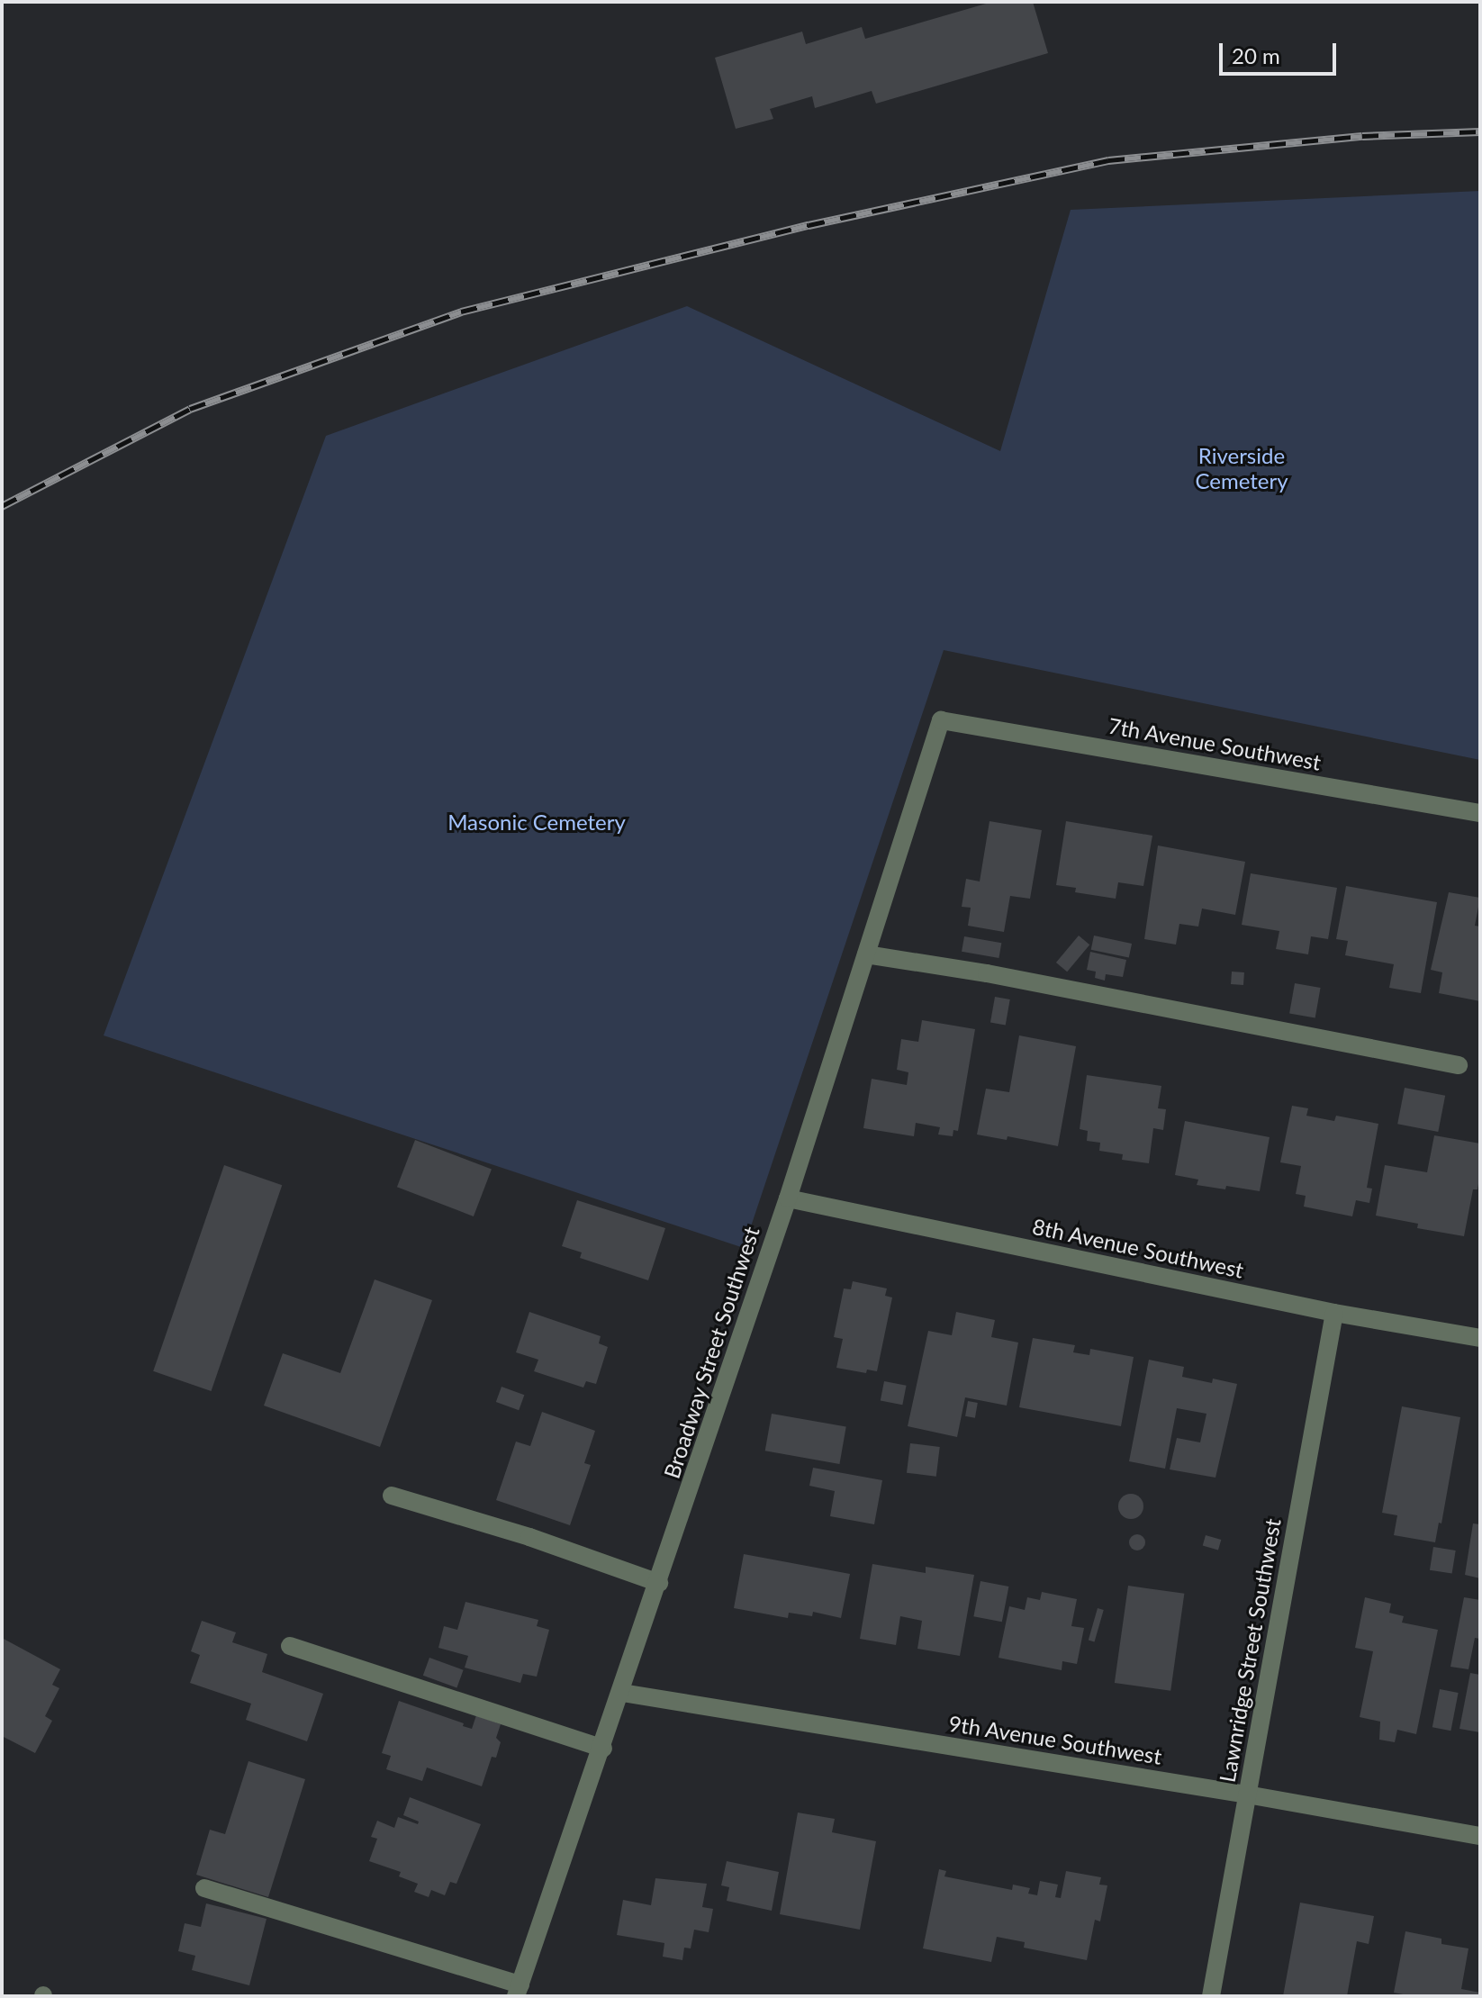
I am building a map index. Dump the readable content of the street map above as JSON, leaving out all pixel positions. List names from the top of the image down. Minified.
{"streets":{"street":["7th Avenue Southwest","8th Avenue Southwest","Broadway Street Southwest","Lawnridge Street Southwest","9th Avenue Southwest"]},"crossings":[["7th Avenue Southwest","Broadway Street Southwest"],["8th Avenue Southwest","Broadway Street Southwest"],["8th Avenue Southwest","Lawnridge Street Southwest"],["Broadway Street Southwest","9th Avenue Southwest"],["Lawnridge Street Southwest","9th Avenue Southwest"]],"parks":["Riverside Cemetery","Masonic Cemetery"],"scale_bar":"20 m"}
